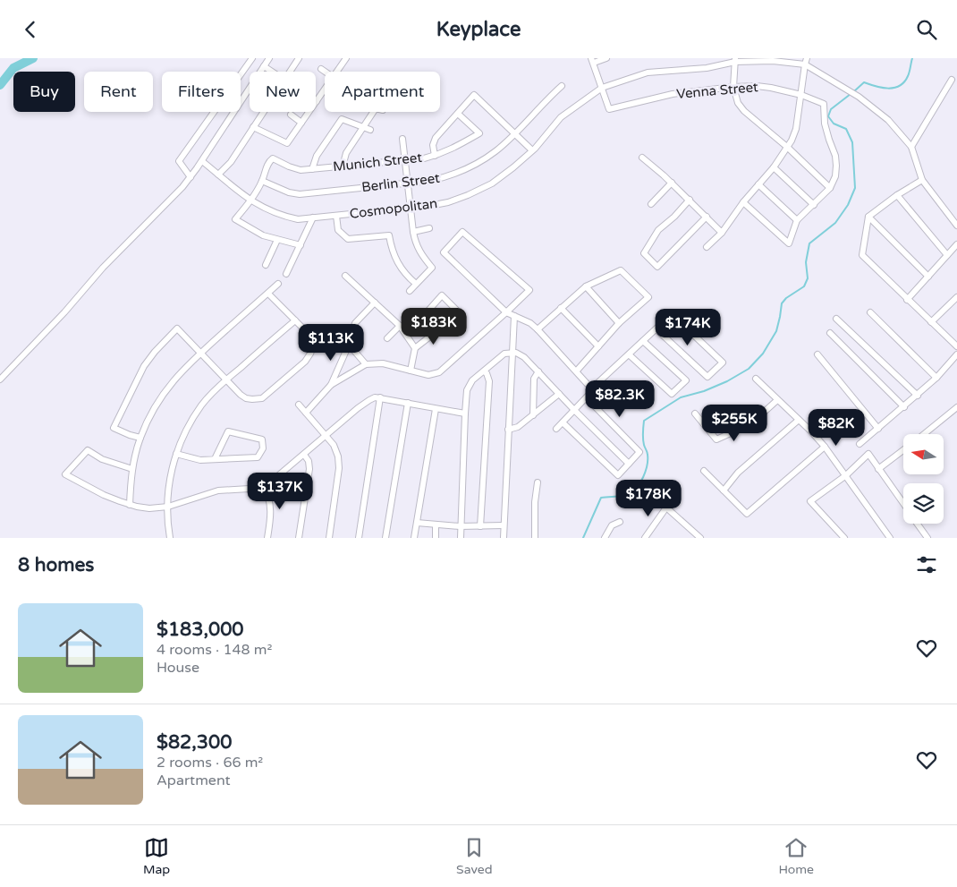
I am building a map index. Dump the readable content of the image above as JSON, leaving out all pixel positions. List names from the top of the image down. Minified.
{"streets":{"street":["Venna Street","Munich Street","Berlin Street","Cosmopolitan"]},"crossings":[["Venna Street","Cosmopolitan"],["Munich Street","Berlin Street"]],"north":"left","page":{"header":"Keyplace","chip":["Buy","Rent","Filters","New","Apartment"],"price":["$183K","$174K","$113K","$82.3K","$255K","$82K","$137K","$178K"],"heading":"8 homes","list":[{"name":"$183,000","note":"4 rooms · 148 m² · House"},{"name":"$82,300","note":"2 rooms · 66 m² · Apartment"}],"tabs":["Map","Saved","Home"]}}
